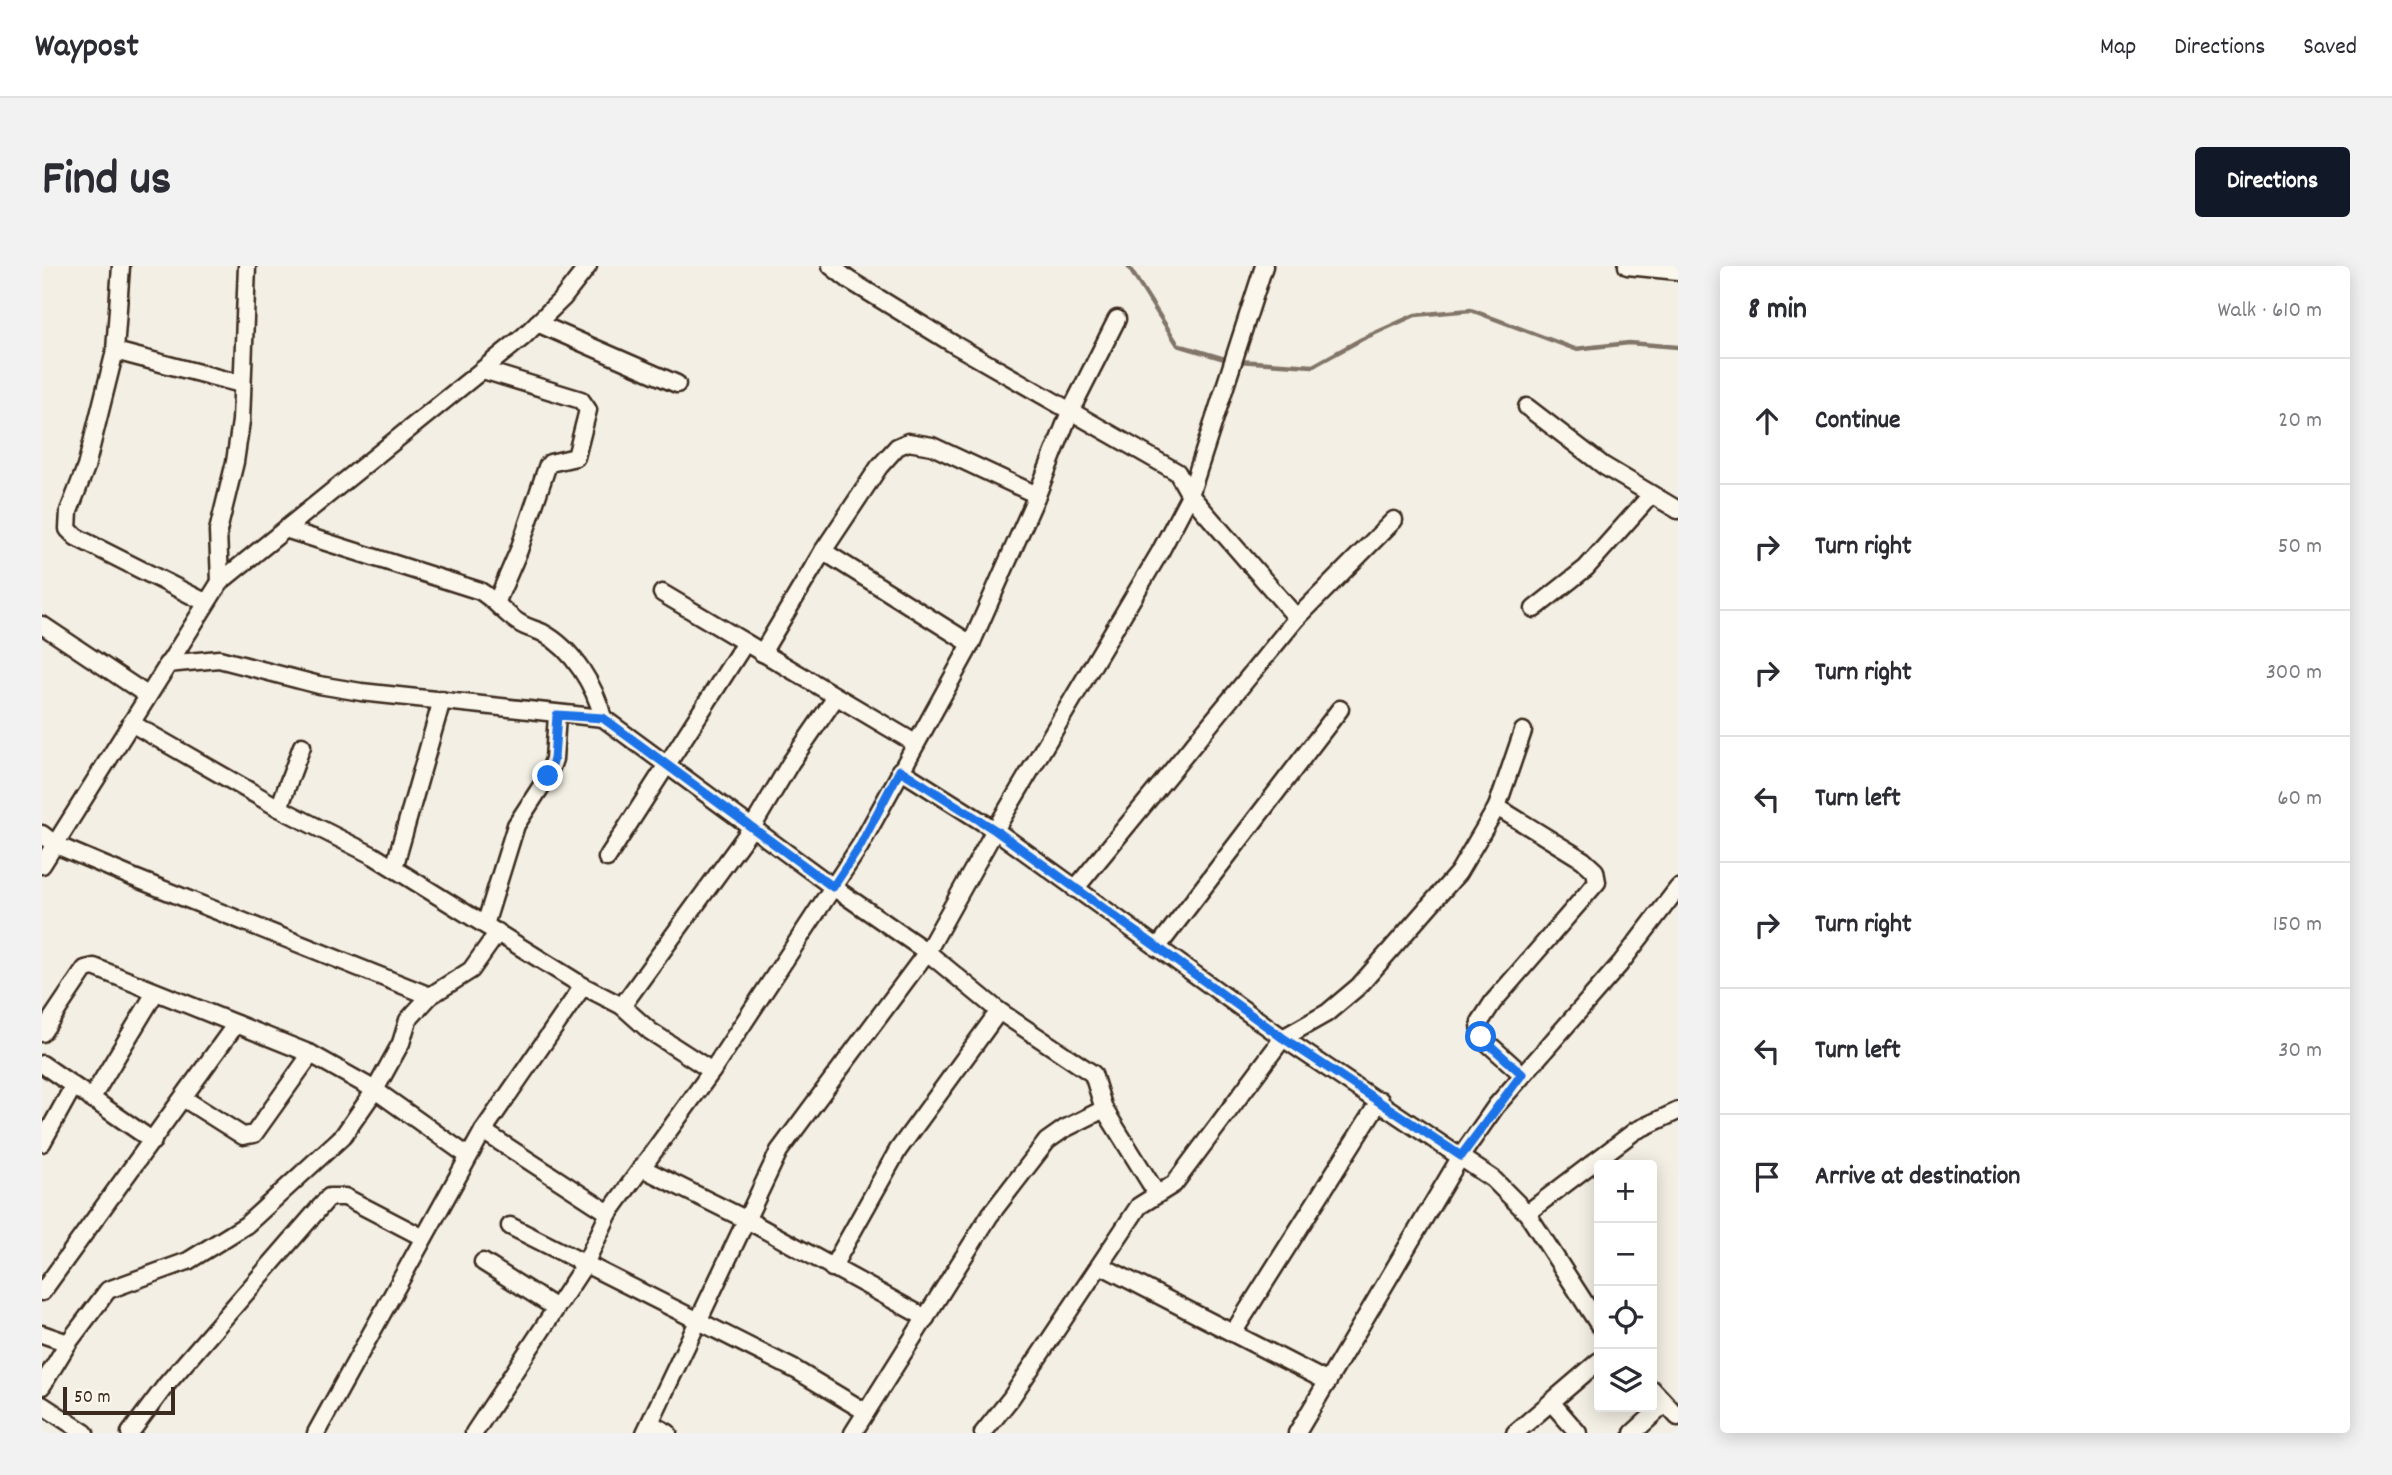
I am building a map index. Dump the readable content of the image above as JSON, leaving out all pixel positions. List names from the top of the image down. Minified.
{"scale_bar":"50 m","page":{"header":"Waypost","nav":["Map","Directions","Saved"],"title":"Find us","buttons":"Directions","heading":["8 min","Walk · 610 m"],"list":[["Continue","20 m"],["Turn right","50 m"],["Turn right","300 m"],["Turn left","60 m"],["Turn right","150 m"],["Turn left","30 m"],"Arrive at destination"],"map_buttons":["+","−"],"scale":"50 m"}}
